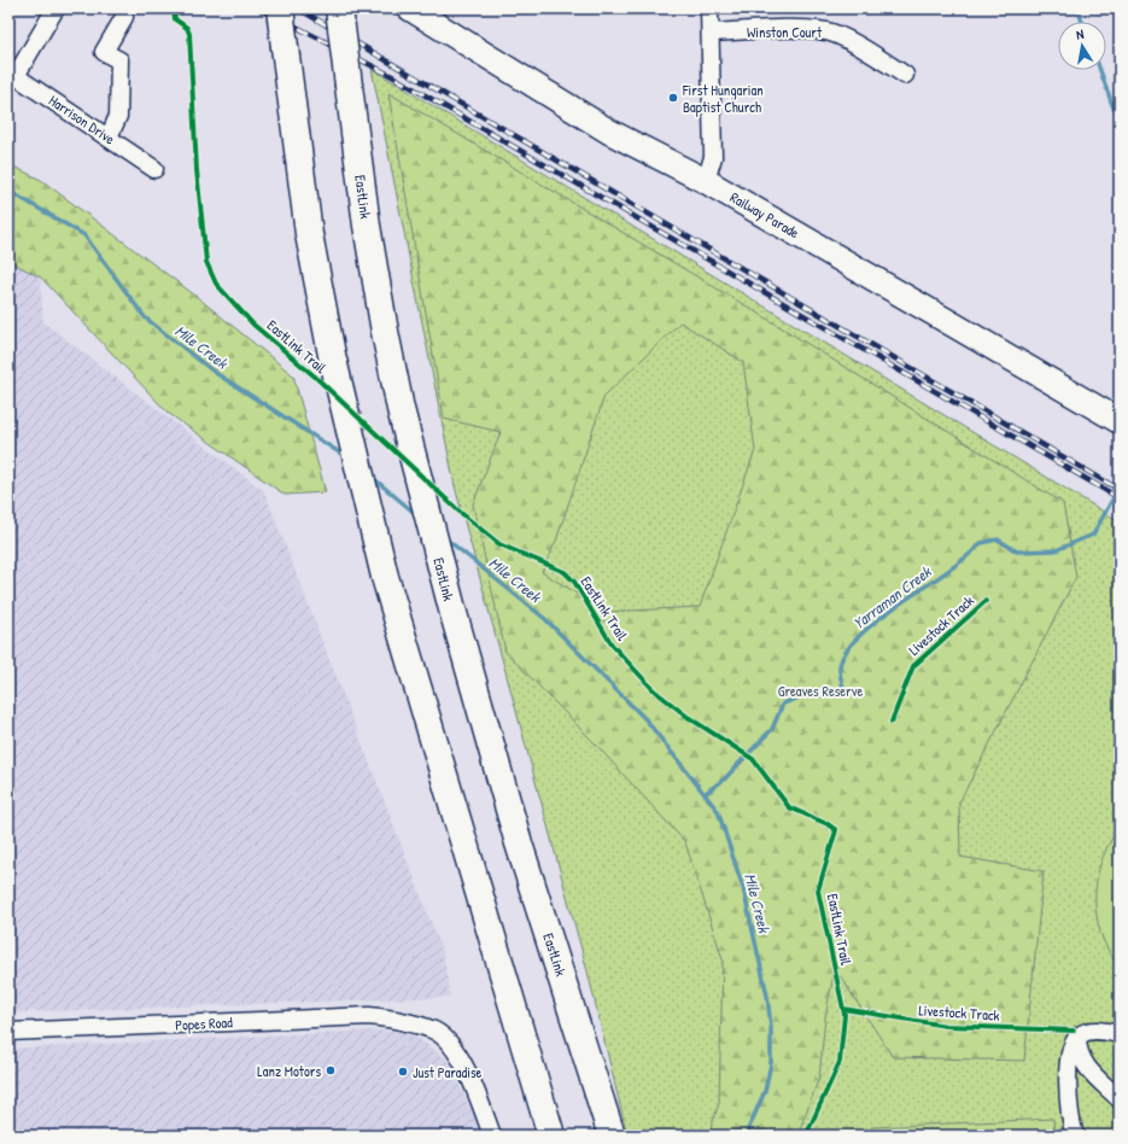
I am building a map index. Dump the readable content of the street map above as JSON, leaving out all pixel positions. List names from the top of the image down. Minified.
{"streets":{"highway":["EastLink"],"main road":["Railway Parade"],"street":["Winston Court","Harrison Drive","Popes Road"],"cycle path":["EastLink Trail","Livestock Track"]},"water":["Mile Creek","Yarraman Creek"],"parks":["Greaves Reserve"],"places":["First Hungarian Baptist Church","Lanz Motors","Just Paradise"],"north":"top"}
